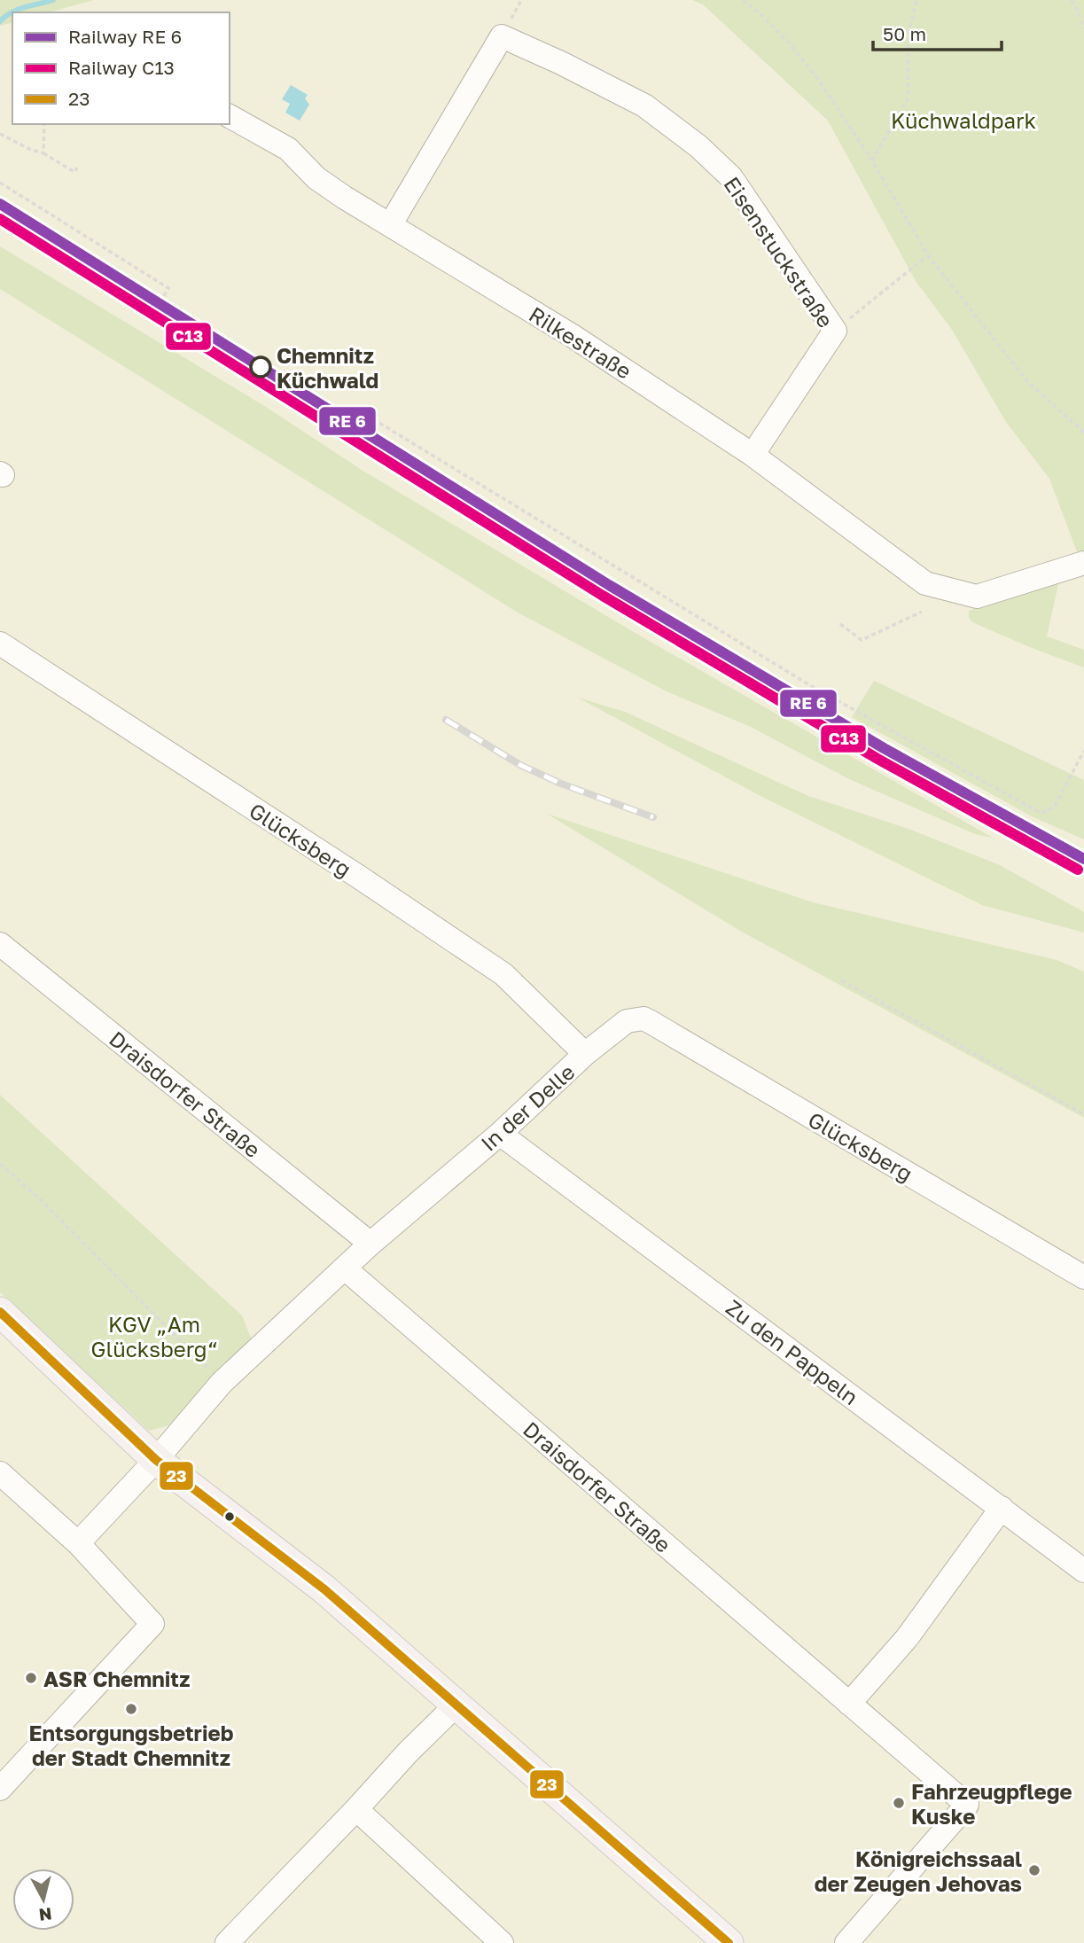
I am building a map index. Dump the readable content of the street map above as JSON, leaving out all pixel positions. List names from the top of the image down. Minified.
{"streets":{"street":["Eisenstuckstraße","Rilkestraße","Glücksberg","Draisdorfer Straße","In der Delle","Zu den Pappeln"]},"crossings":[["Eisenstuckstraße","Rilkestraße"],["Glücksberg","In der Delle"],["Draisdorfer Straße","In der Delle"],["In der Delle","Zu den Pappeln"]],"parks":["Küchwaldpark","KGV „Am Glücksberg“"],"places":["Chemnitz Küchwald","ASR Chemnitz","Entsorgungsbetrieb der Stadt Chemnitz","Fahrzeugpflege Kuske","Königreichssaal der Zeugen Jehovas"],"lines":["rail line C13","transit line 23"],"legend":["Railway RE 6","Railway C13","23"],"scale_bar":"50 m","north":"bottom"}
